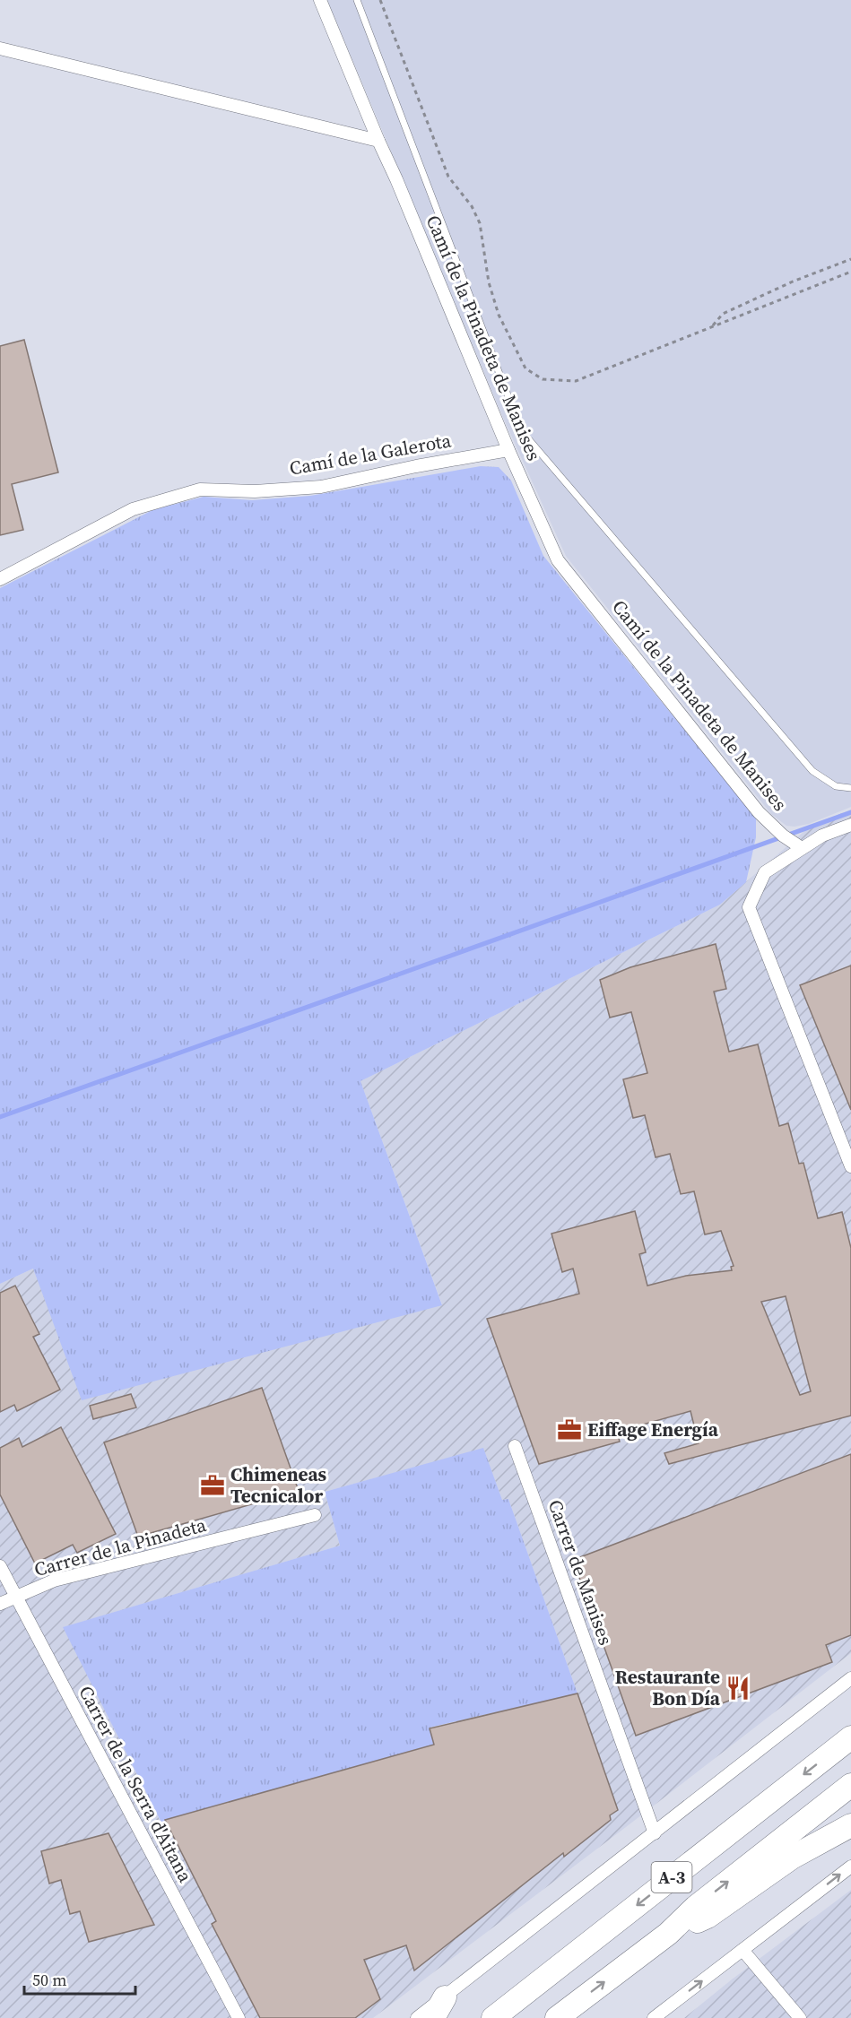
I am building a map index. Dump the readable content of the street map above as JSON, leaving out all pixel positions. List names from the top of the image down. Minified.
{"streets":{"highway":["A-3"],"street":["Camí de la Pinadeta de Manises","Camí de la Galerota","Carrer de la Pinadeta","Carrer de Manises","Carrer de la Serra d'Aitana"]},"crossings":[["Camí de la Pinadeta de Manises","Camí de la Galerota"],["Carrer de la Pinadeta","Carrer de la Serra d'Aitana"]],"places":{"office":["Eiffage Energía","Chimeneas Tecnicalor"],"restaurant":["Restaurante Bon Día"]},"scale_bar":"50 m"}
